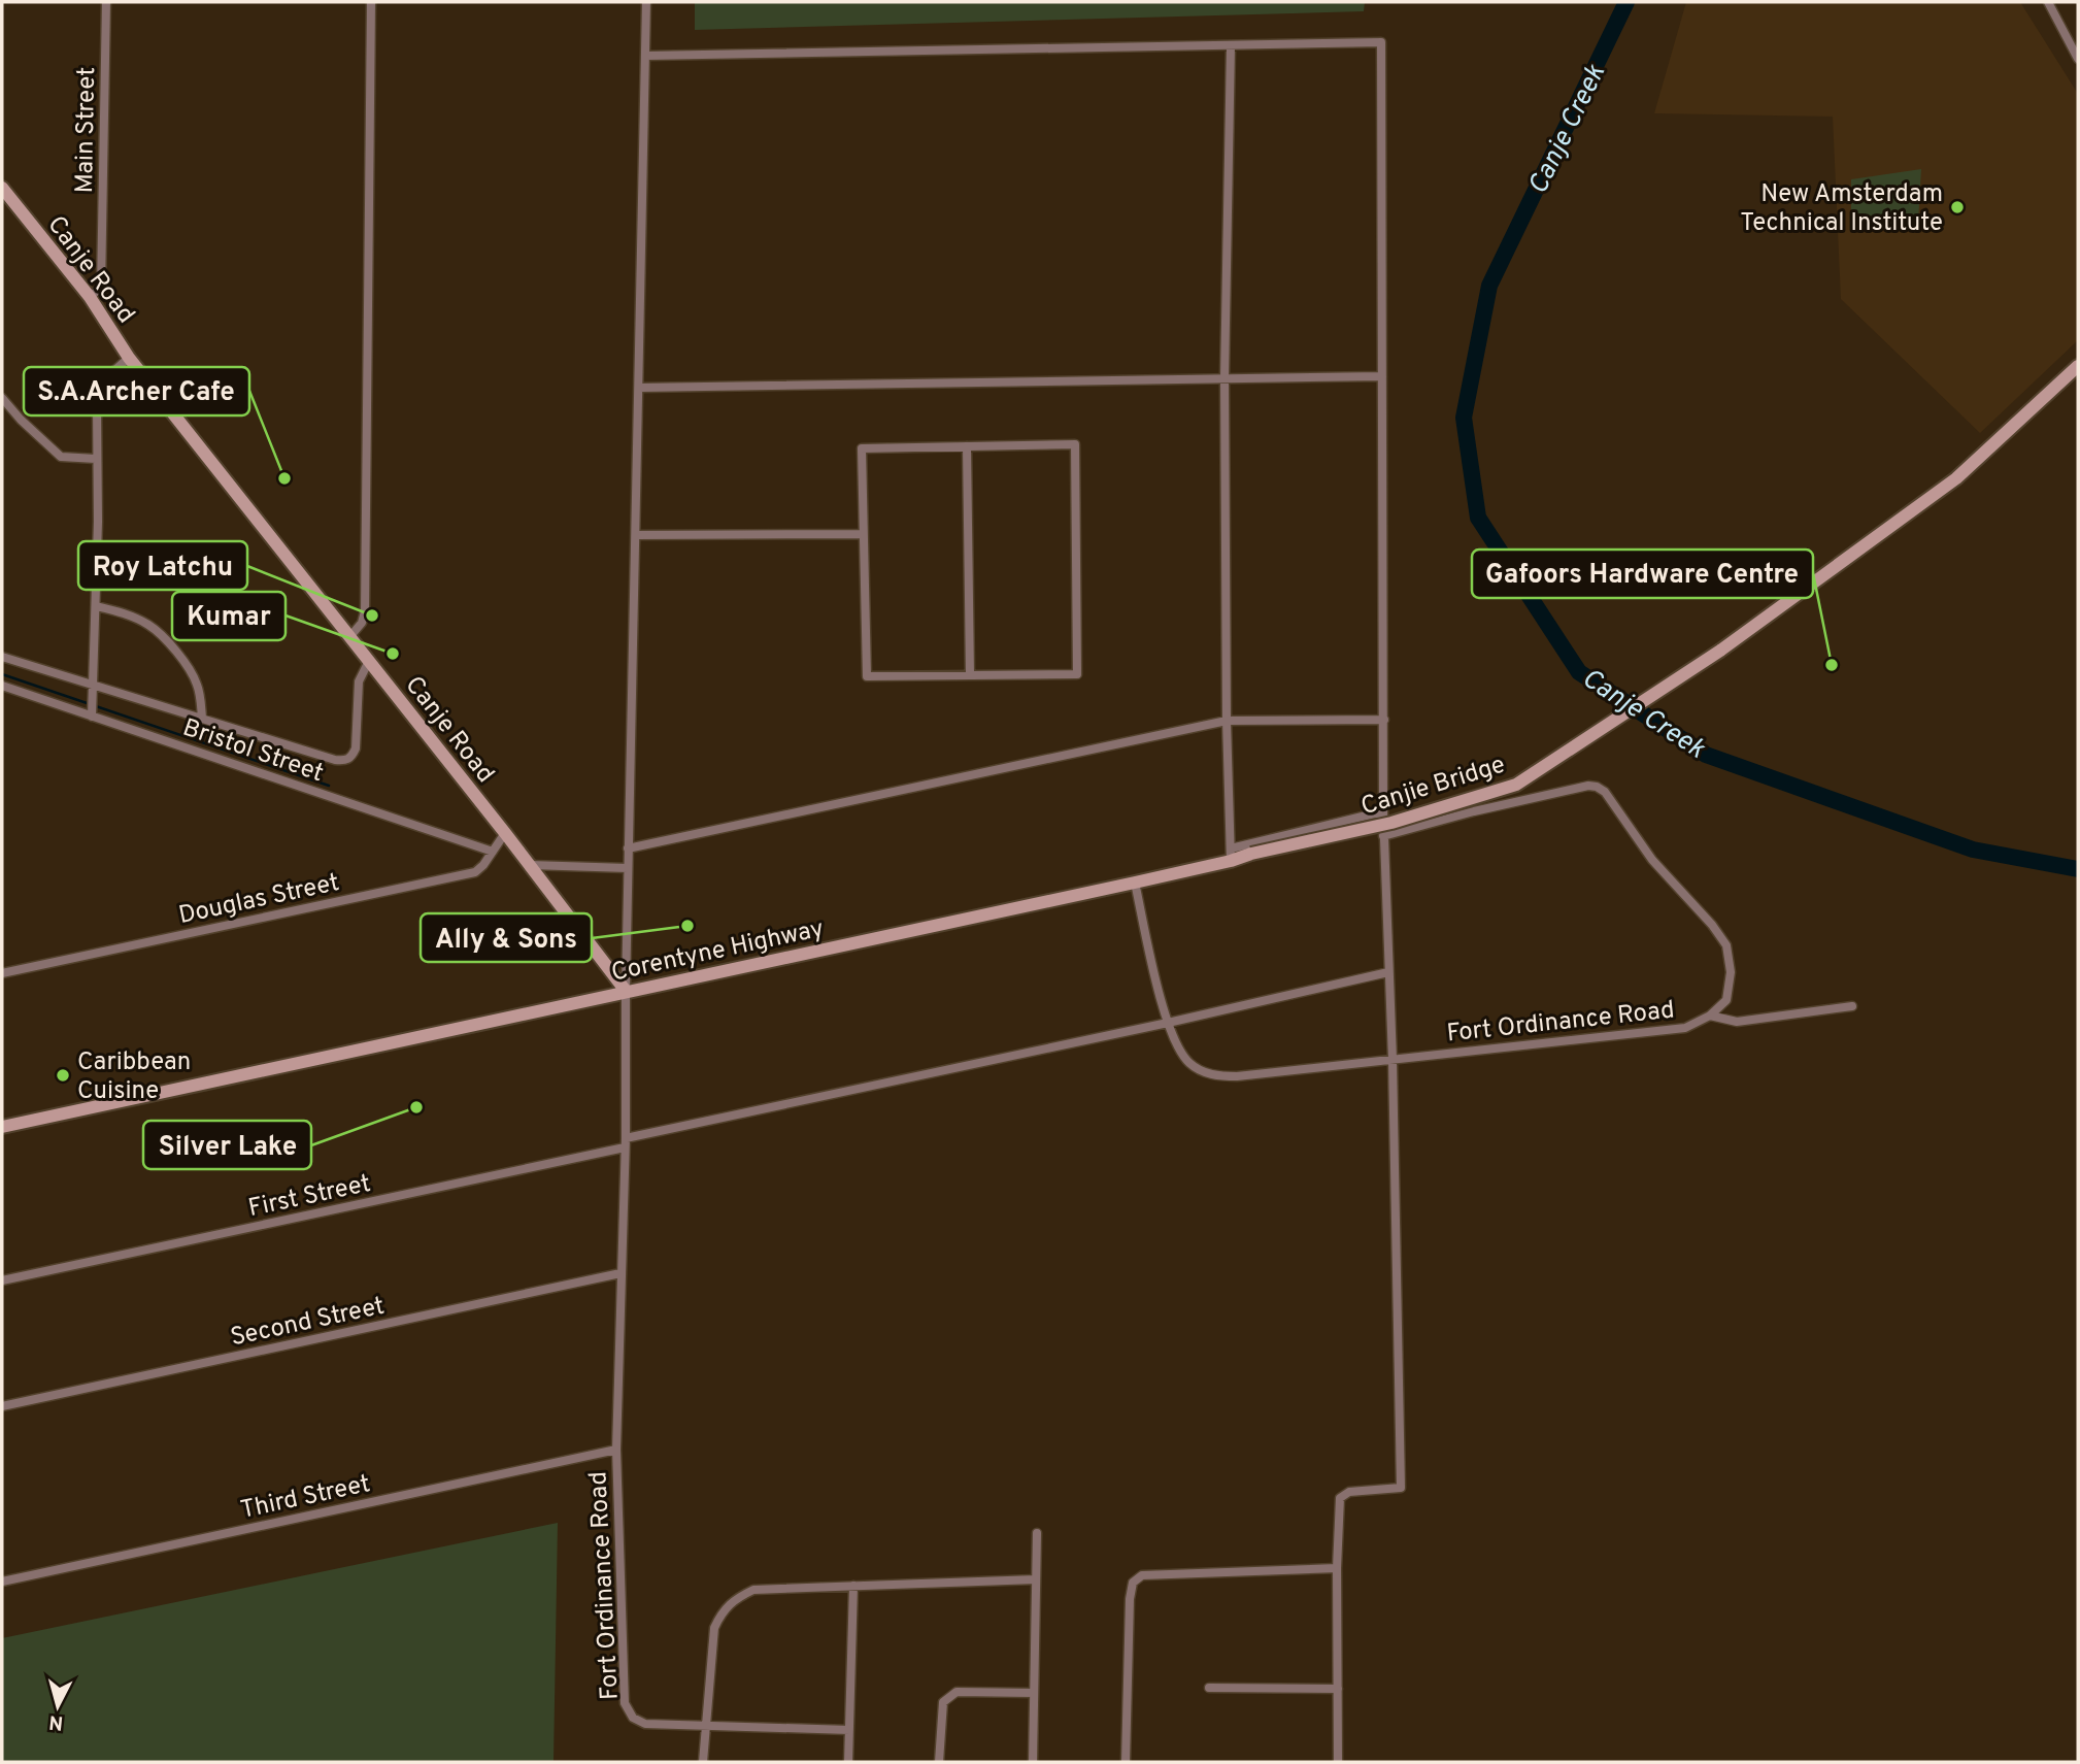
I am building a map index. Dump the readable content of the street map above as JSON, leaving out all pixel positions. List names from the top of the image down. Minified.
{"streets":{"main road":["Canje Road","Canjie Bridge","Corentyne Highway"],"street":["Main Street","Bristol Street","Douglas Street","Fort Ordinance Road","First Street","Second Street","Third Street"]},"crossings":[["Main Street","Canje Road"],["Canje Road","Douglas Street"],["Canje Road","Corentyne Highway"],["Canje Road","Fort Ordinance Road"],["Bristol Street","Douglas Street"],["Canjie Bridge","Corentyne Highway"],["Corentyne Highway","Fort Ordinance Road"],["Fort Ordinance Road","First Street"],["Fort Ordinance Road","Second Street"],["Fort Ordinance Road","Third Street"]],"water":["Canje Creek"],"places":["New Amsterdam Technical Institute","S.A.Archer Cafe","Roy Latchu","Kumar","Gafoors Hardware Centre","Ally & Sons","Caribbean Cuisine","Silver Lake"],"north":"bottom"}
